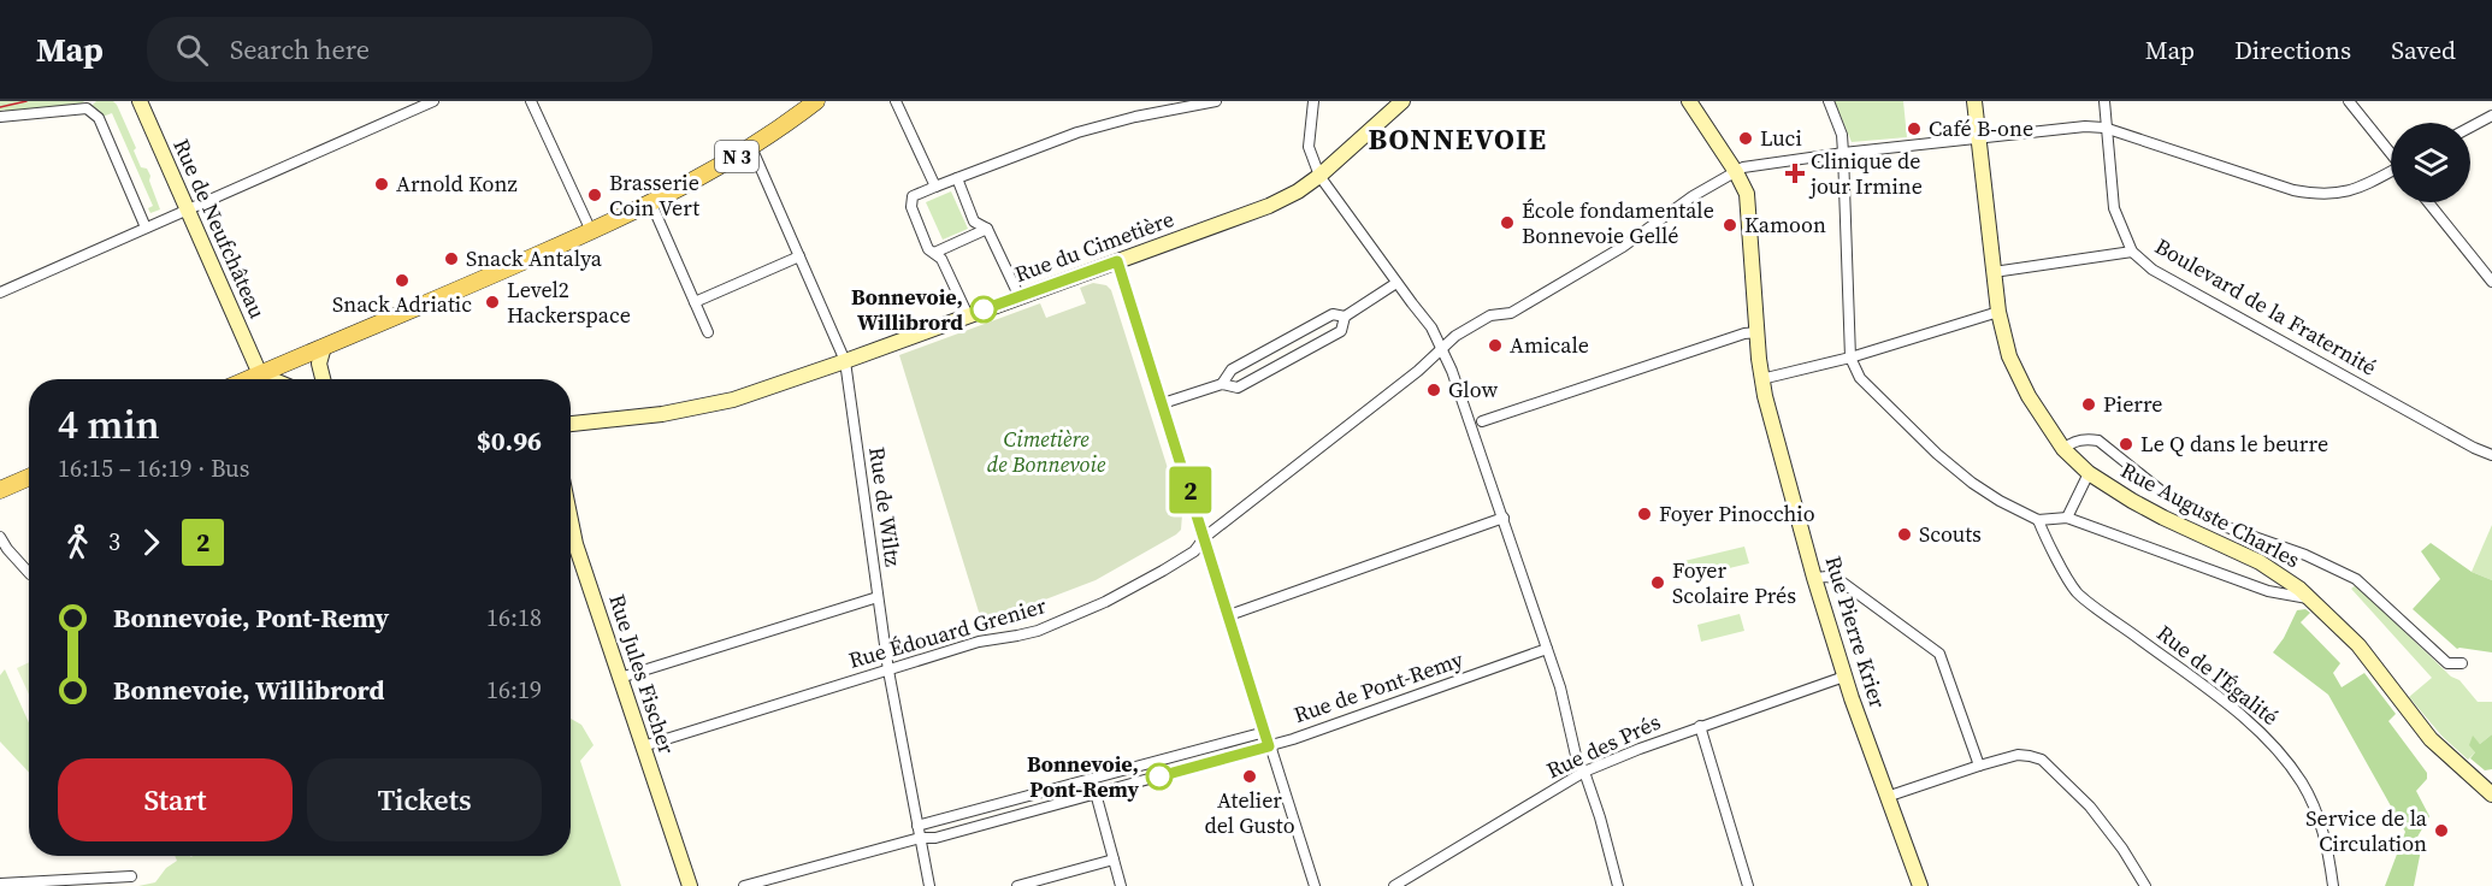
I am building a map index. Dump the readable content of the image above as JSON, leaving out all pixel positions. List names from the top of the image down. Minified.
{"streets":{"main road":["N 3","Rue de Neufchâteau","Rue du Cimetière","Rue Auguste Charles","Rue Pierre Krier","Rue Jules Fischer"],"street":["Boulevard de la Fraternité","Rue de Wiltz","Rue Édouard Grenier","Rue de l'Égalité","Rue de Pont-Remy","Rue des Prés"]},"crossings":[["N 3","Rue de Neufchâteau"],["N 3","Rue de Wiltz"],["Rue du Cimetière","Rue de Wiltz"],["Boulevard de la Fraternité","Rue Édouard Grenier"],["Rue de Wiltz","Rue Édouard Grenier"],["Rue de Wiltz","Rue de Pont-Remy"],["Rue Auguste Charles","Rue Édouard Grenier"],["Rue Pierre Krier","Rue Édouard Grenier"],["Rue Pierre Krier","Rue des Prés"],["Rue Édouard Grenier","Rue Jules Fischer"]],"districts":["BONNEVOIE"],"parks":["Cimetière de Bonnevoie"],"places":{"other":["Café B-one","Luci","Arnold Konz","Brasserie Coin Vert","École fondamentale Bonnevoie Gellé","Kamoon","Snack Antalya","Snack Adriatic","Level2 Hackerspace","Bonnevoie, Willibrord","Amicale","Glow","Pierre","Le Q dans le beurre","Foyer Pinocchio","Scouts","Foyer Scolaire Prés","Bonnevoie, Pont-Remy","Atelier del Gusto","Service de la Circulation"],"health":["Clinique de jour Irmine"]},"lines":["bus line 2"],"page":{"header":"Map","search":"Search here","nav":["Map","Directions","Saved"],"on_map":"2","heading":["4 min","16:15 – 16:19 · Bus","$0.96"],"legs":["3","2"],"list":[{"name":"Bonnevoie, Pont-Remy","value":"16:18"},{"name":"Bonnevoie, Willibrord","value":"16:19"}],"buttons":["Start","Tickets"]}}
